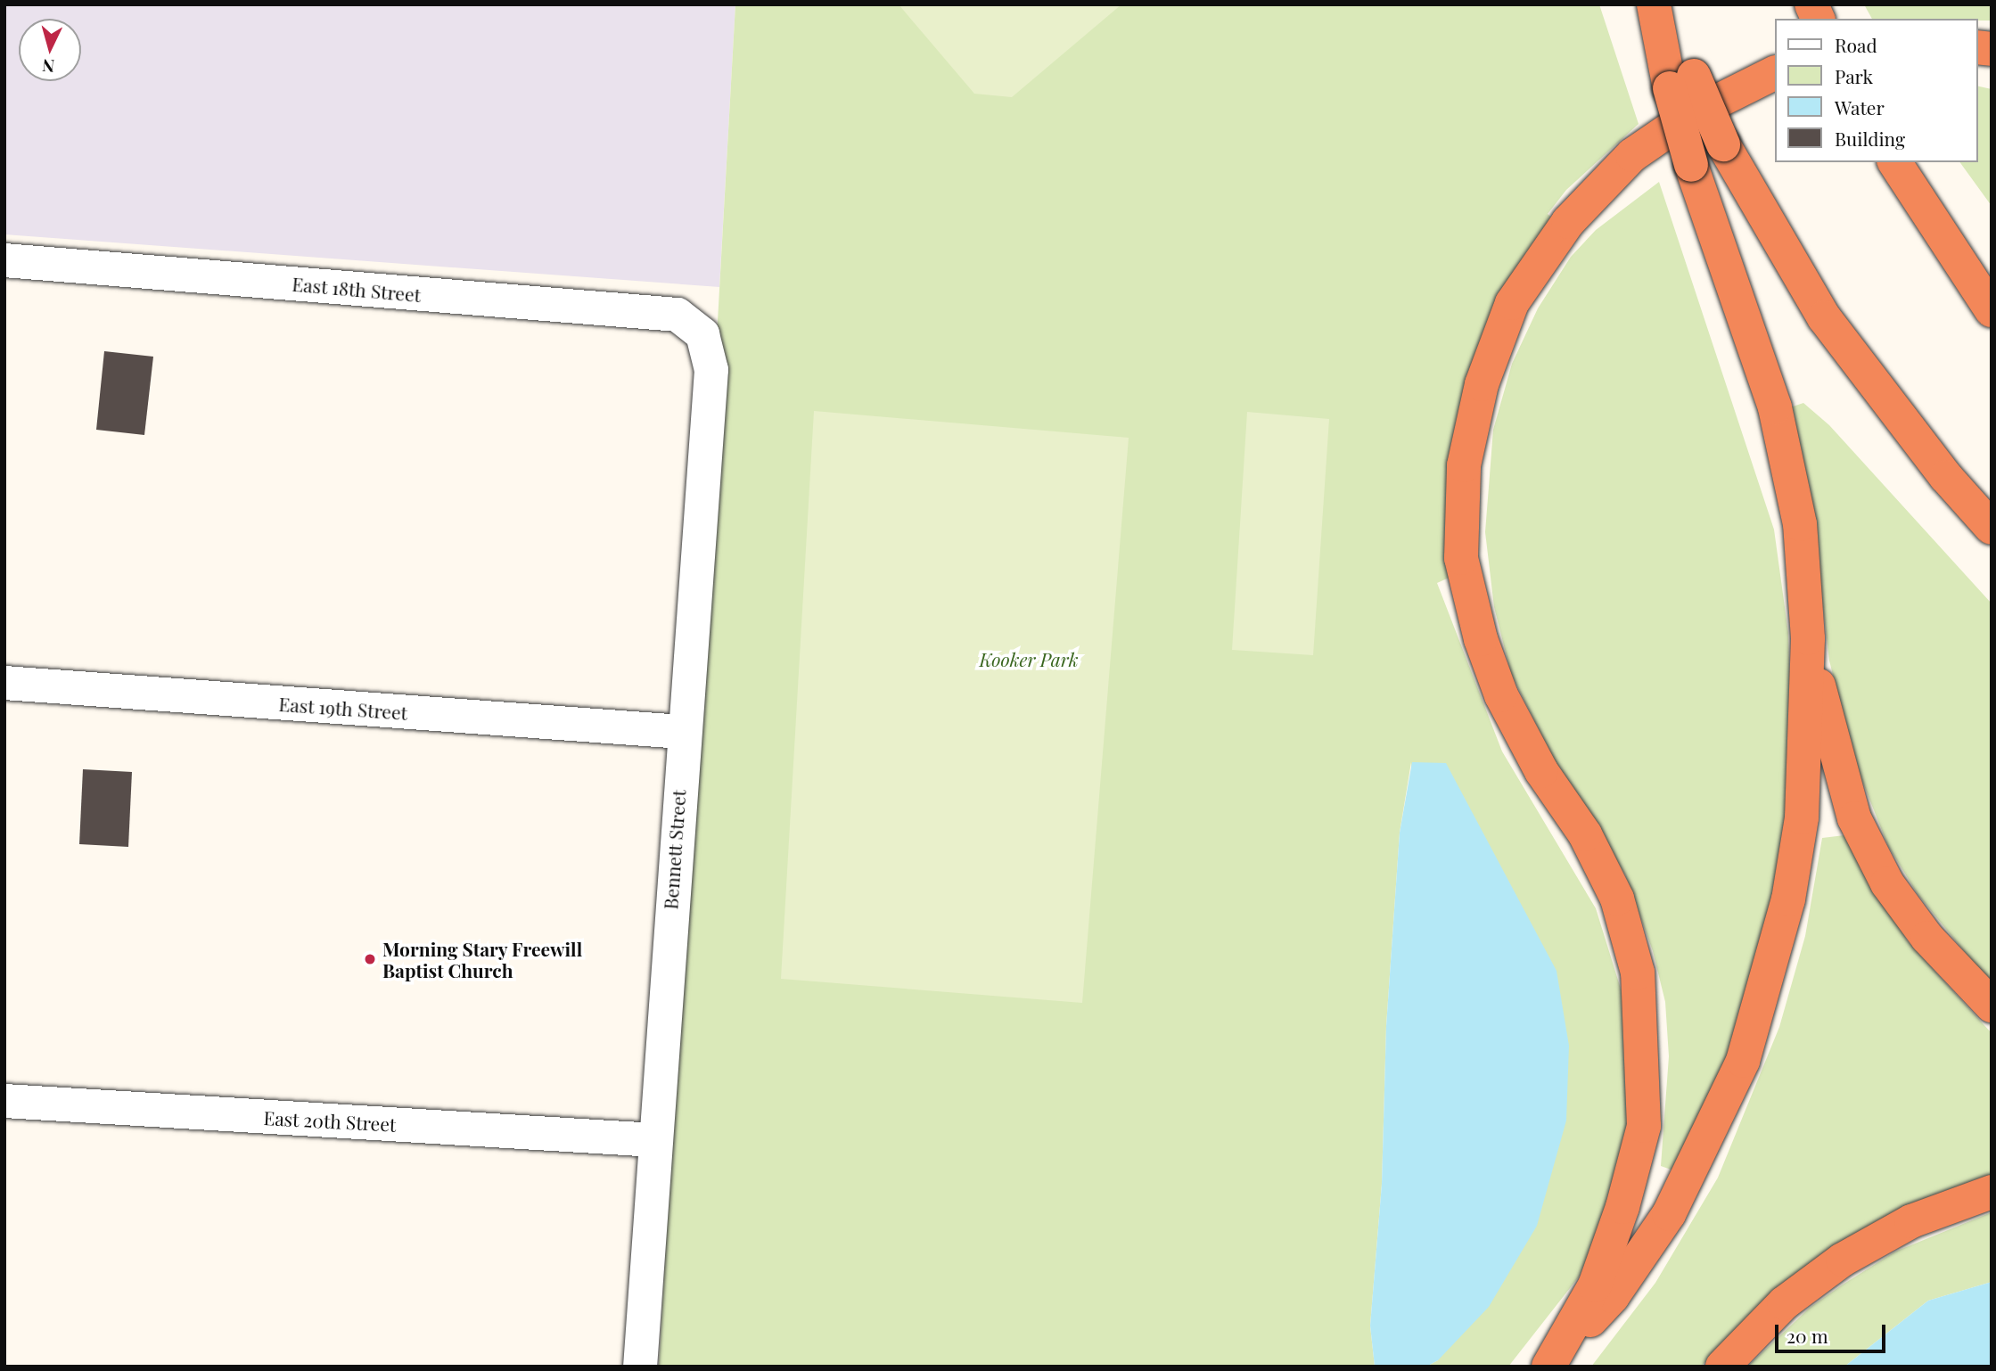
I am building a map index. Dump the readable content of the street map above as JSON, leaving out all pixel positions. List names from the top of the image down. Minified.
{"streets":{"street":["East 18th Street","East 19th Street","Bennett Street","East 20th Street"]},"crossings":[["East 18th Street","Bennett Street"],["East 19th Street","Bennett Street"],["Bennett Street","East 20th Street"]],"parks":["Kooker Park"],"places":["Morning Stary Freewill Baptist Church"],"legend":["Road","Park","Water","Building"],"scale_bar":"20 m","north":"bottom"}
